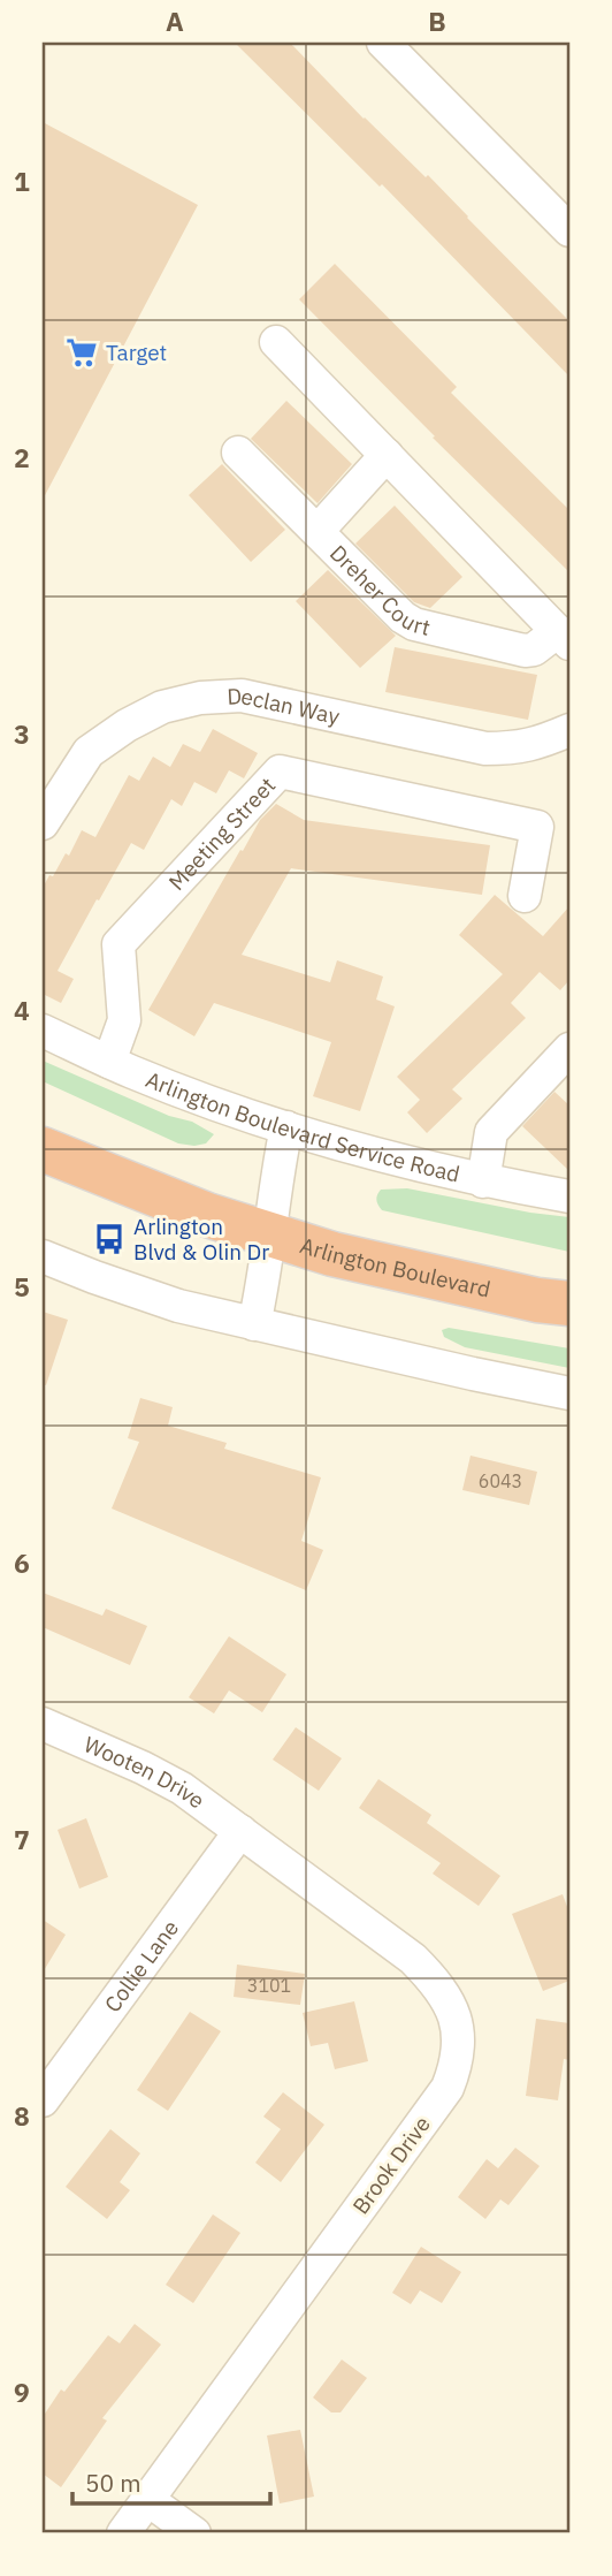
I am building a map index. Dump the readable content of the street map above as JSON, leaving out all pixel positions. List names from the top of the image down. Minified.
{"streets":{"highway":["Arlington Boulevard"],"street":["Dreher Court","Declan Way","Meeting Street","Arlington Boulevard Service Road","Wooten Drive","Collie Lane","Brook Drive"]},"crossings":[["Meeting Street","Arlington Boulevard Service Road"],["Wooten Drive","Collie Lane"],["Wooten Drive","Brook Drive"],["Collie Lane","Brook Drive"]],"places":{"supermarket":["Target"],"bus stop":["Arlington Blvd & Olin Dr"]},"house_numbers":["6043","3101"],"scale_bar":"50 m","grid":{"columns":["A","B"],"rows":["1","2","3","4","5","6","7","8","9"]}}
